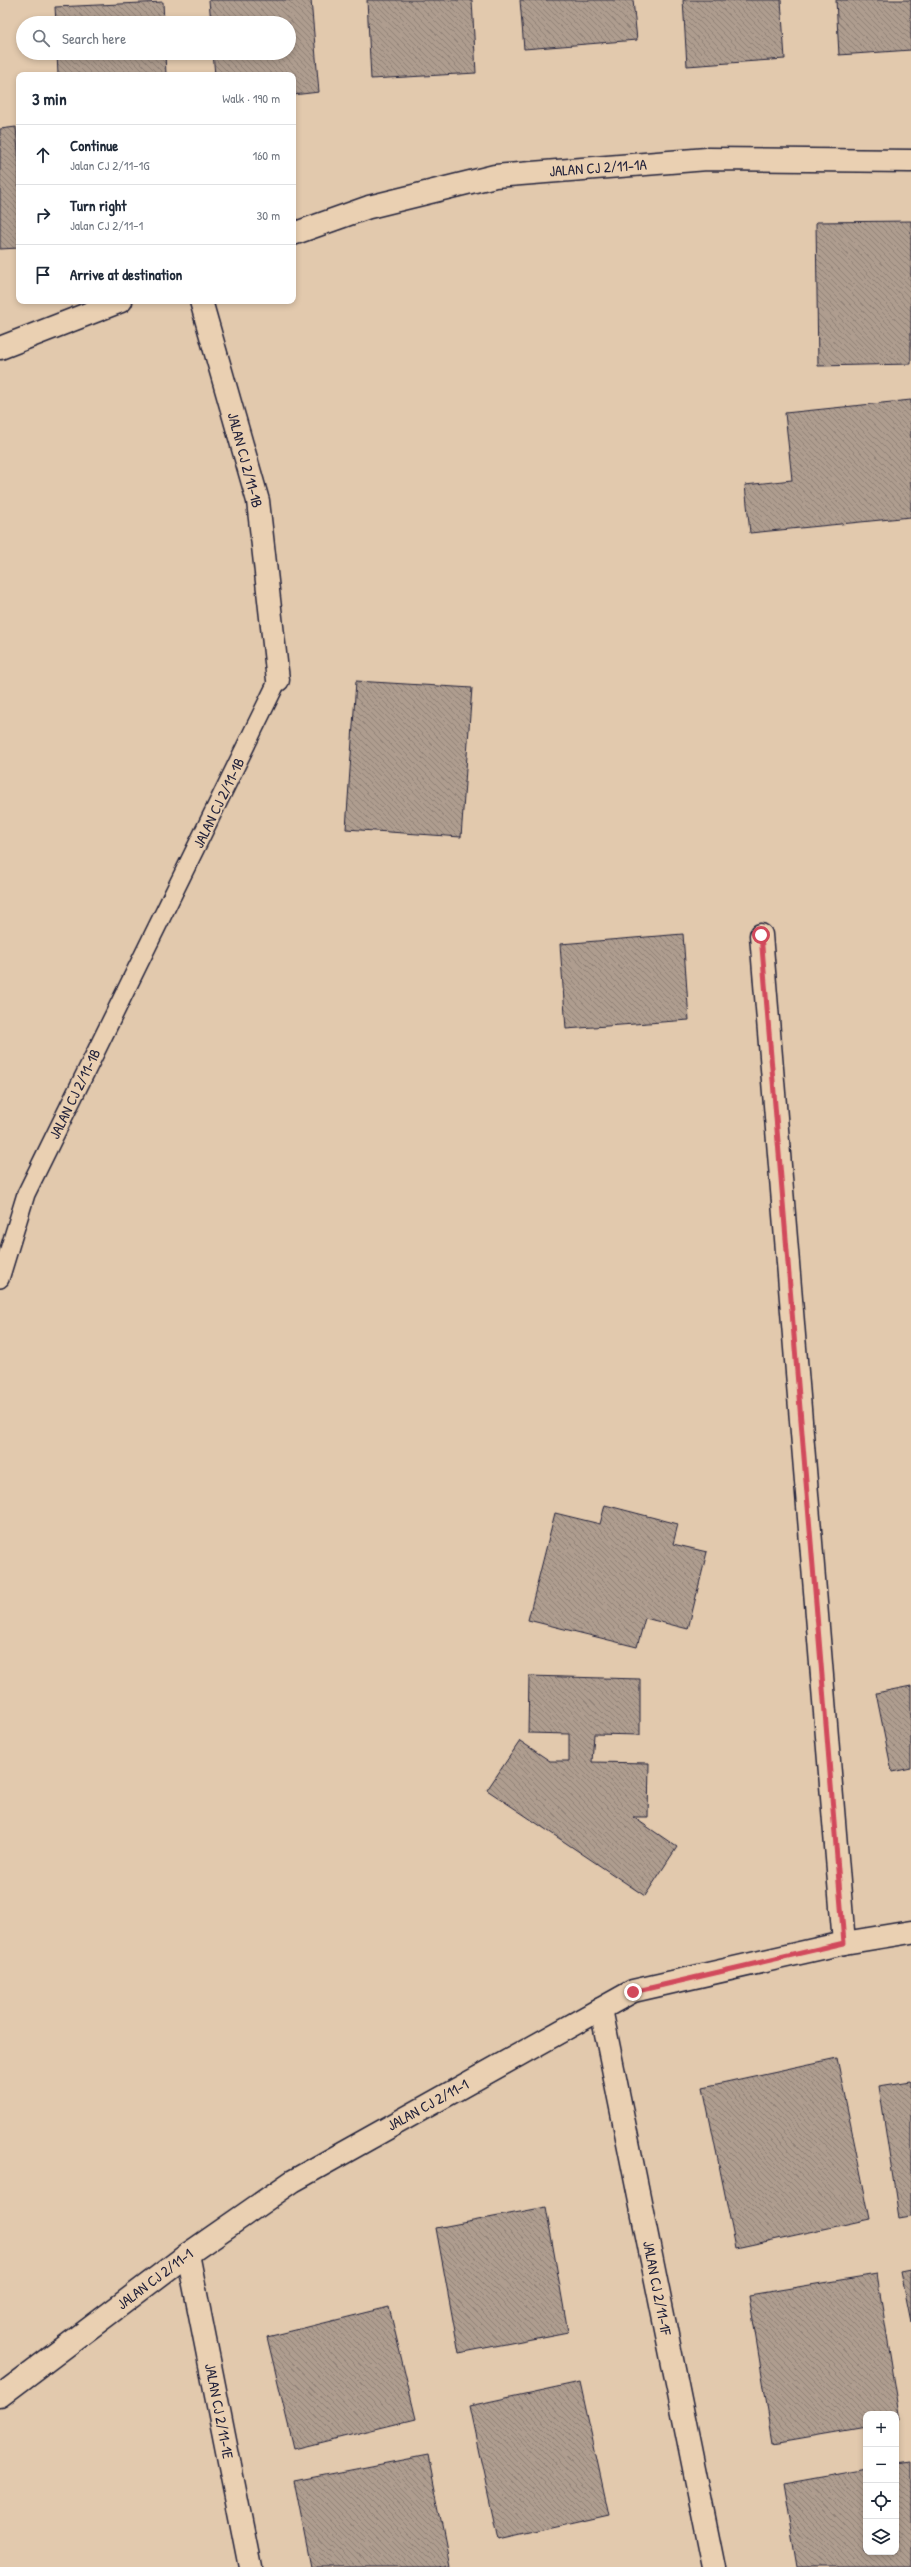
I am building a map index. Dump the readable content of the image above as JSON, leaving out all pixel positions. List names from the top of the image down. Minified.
{"streets":{"street":["JALAN CJ 2/11-1A","JALAN CJ 2/11-1B","JALAN CJ 2/11-1","JALAN CJ 2/11-1F","JALAN CJ 2/11-1E"]},"crossings":[["JALAN CJ 2/11-1","JALAN CJ 2/11-1F"],["JALAN CJ 2/11-1","JALAN CJ 2/11-1E"]],"page":{"search":"Search here","heading":["3 min","Walk · 190 m"],"list":[["Continue","Jalan CJ 2/11-1G","160 m"],["Turn right","Jalan CJ 2/11-1","30 m"],"Arrive at destination"],"map_buttons":["+","−"]}}
